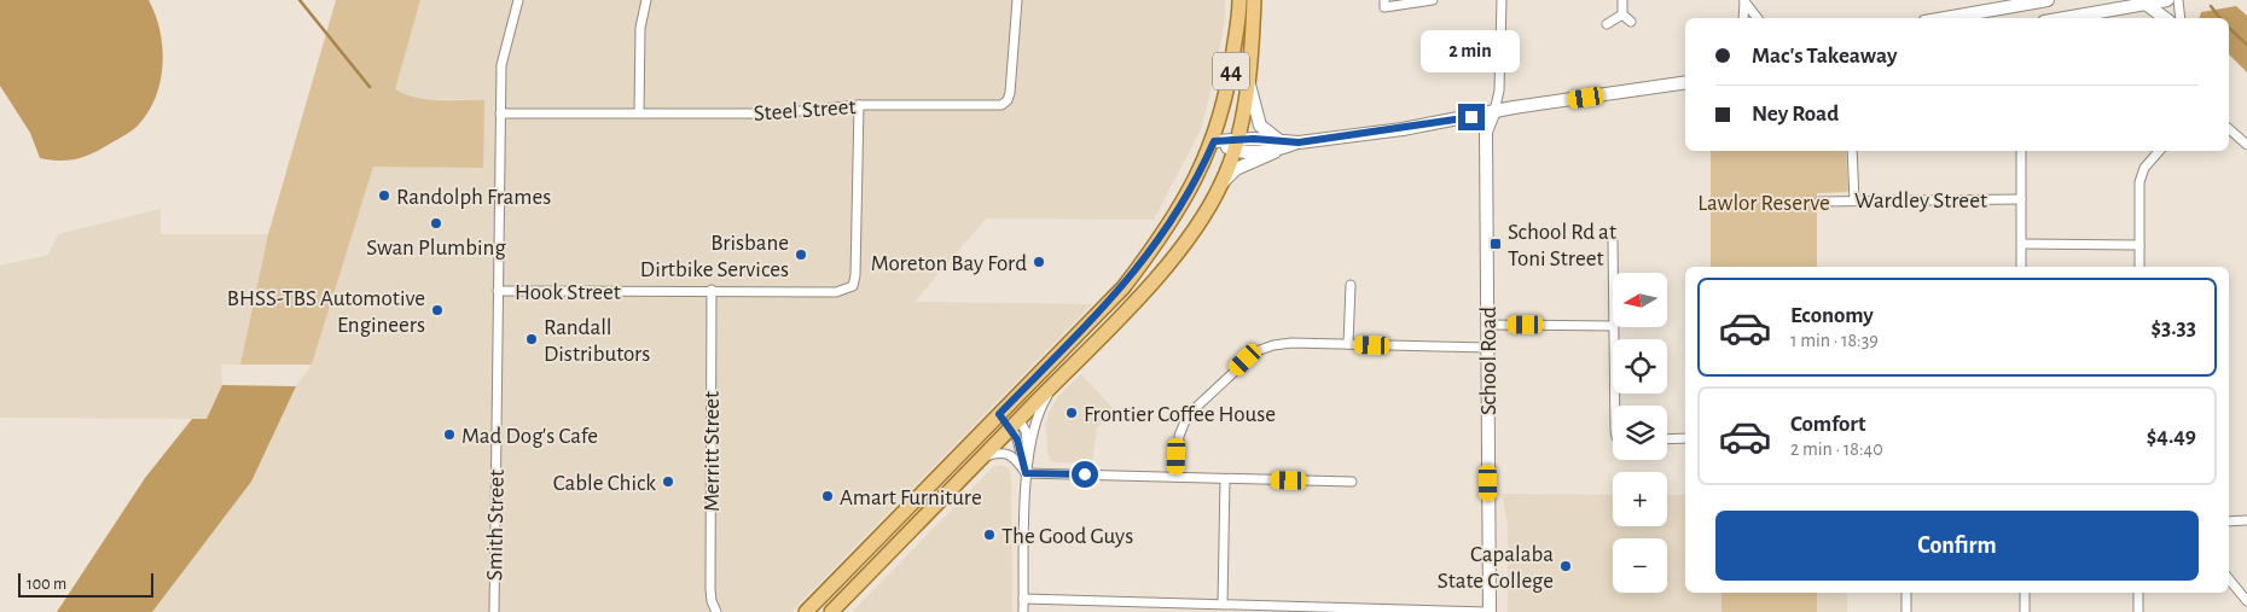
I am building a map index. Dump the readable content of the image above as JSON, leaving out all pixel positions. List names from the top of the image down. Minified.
{"streets":{"main road":["44","School Road"],"street":["Steel Street","Wardley Street","Hook Street","Merritt Street","Smith Street"]},"crossings":[["Steel Street","Hook Street"],["Steel Street","Smith Street"],["Hook Street","Merritt Street"],["Hook Street","Smith Street"]],"parks":["Lawlor Reserve"],"places":{"other":["Randolph Frames","Swan Plumbing","Brisbane Dirtbike Services","Moreton Bay Ford","BHSS-TBS Automotive Engineers","Randall Distributors","Frontier Coffee House","Mad Dog's Cafe","Cable Chick","Amart Furniture","The Good Guys","Capalaba State College"],"transit":["School Rd at Toni Street"]},"scale_bar":"100 m","north":"left","page":{"banner":["Mac's Takeaway","Ney Road"],"bubble":"2 min","map_buttons":["+","−"],"list":[{"name":"Economy","note":"1 min · 18:39","value":"$3.33"},{"name":"Comfort","note":"2 min · 18:40","value":"$4.49"}],"buttons":"Confirm","scale":"100 m"}}
